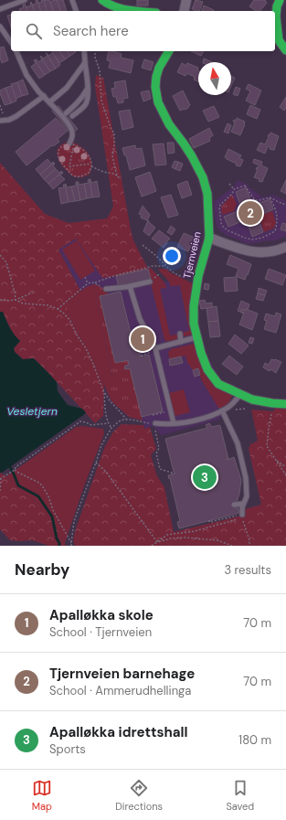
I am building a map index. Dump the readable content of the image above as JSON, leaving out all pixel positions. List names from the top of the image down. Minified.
{"streets":{"street":["Tjernveien"]},"water":["Vesletjern"],"north":"top","page":{"search":"Search here","pins":["2","1","3"],"heading":["Nearby","3 results"],"list":[{"mark":"1","name":"Apalløkka skole","note":"School · Tjernveien","value":"70 m"},{"mark":"2","name":"Tjernveien barnehage","note":"School · Ammerudhellinga","value":"70 m"},{"mark":"3","name":"Apalløkka idrettshall","note":"Sports","value":"180 m"}],"nav":["Map","Directions","Saved"]}}
